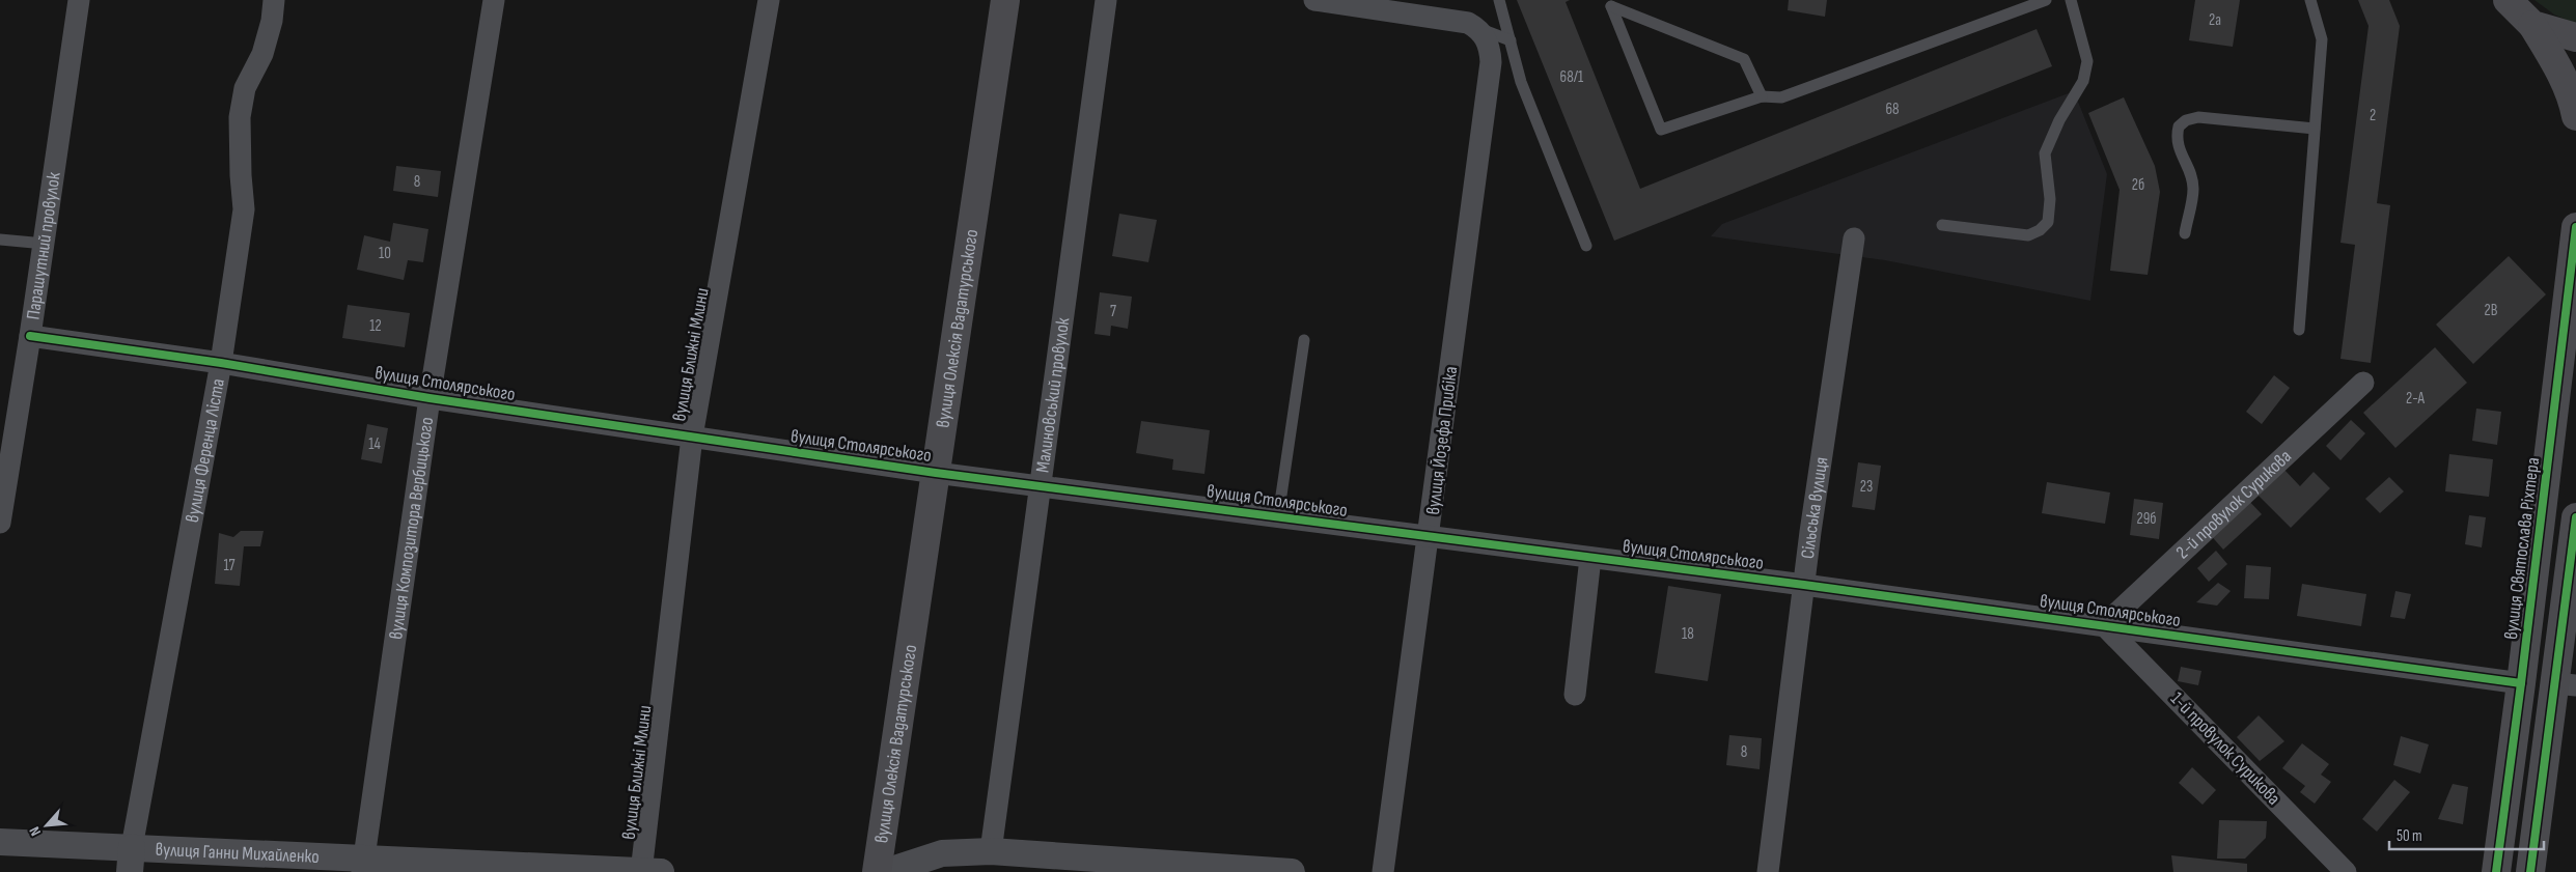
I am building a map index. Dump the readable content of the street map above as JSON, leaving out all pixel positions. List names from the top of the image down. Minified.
{"streets":{"main road":["вулиця Олексія Вадатурського","вулиця Святослава Ріхтера"],"street":["Парашутний провулок","вулиця Ближні Млини","вулиця Столярського","Малиновський провулок","вулиця Йозефа Прибіка","вулиця Ференца Ліста","2-й провулок Сурикова","Сільська вулиця","вулиця Композитора Вербицького","1-й провулок Сурикова","вулиця Ганни Михайленко"]},"crossings":[["Парашутний провулок","вулиця Столярського"],["вулиця Олексія Вадатурського","вулиця Столярського"],["вулиця Ближні Млини","вулиця Столярського"],["вулиця Ближні Млини","вулиця Ганни Михайленко"],["вулиця Столярського","Малиновський провулок"],["вулиця Столярського","вулиця Йозефа Прибіка"],["вулиця Столярського","вулиця Ференца Ліста"],["вулиця Столярського","2-й провулок Сурикова"],["вулиця Столярського","Сільська вулиця"],["вулиця Столярського","вулиця Композитора Вербицького"],["вулиця Столярського","вулиця Святослава Ріхтера"],["вулиця Столярського","1-й провулок Сурикова"],["вулиця Ференца Ліста","вулиця Ганни Михайленко"],["2-й провулок Сурикова","1-й провулок Сурикова"],["вулиця Композитора Вербицького","вулиця Ганни Михайленко"]],"house_numbers":["2а","68/1","68","2","8","2б","10","2В","7","12","2-А","14","23","29б","17","18","8"],"scale_bar":"50 m","north":"bottom left"}
